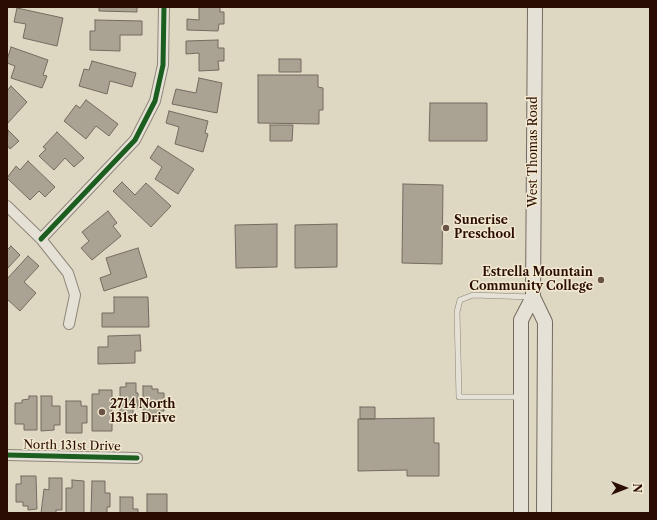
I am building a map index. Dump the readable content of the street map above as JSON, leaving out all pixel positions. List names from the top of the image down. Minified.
{"streets":{"main road":["West Thomas Road"],"street":["North 131st Drive"]},"places":["Sunerise Preschool","Estrella Mountain Community College","2714 North 131st Drive"],"north":"right"}
